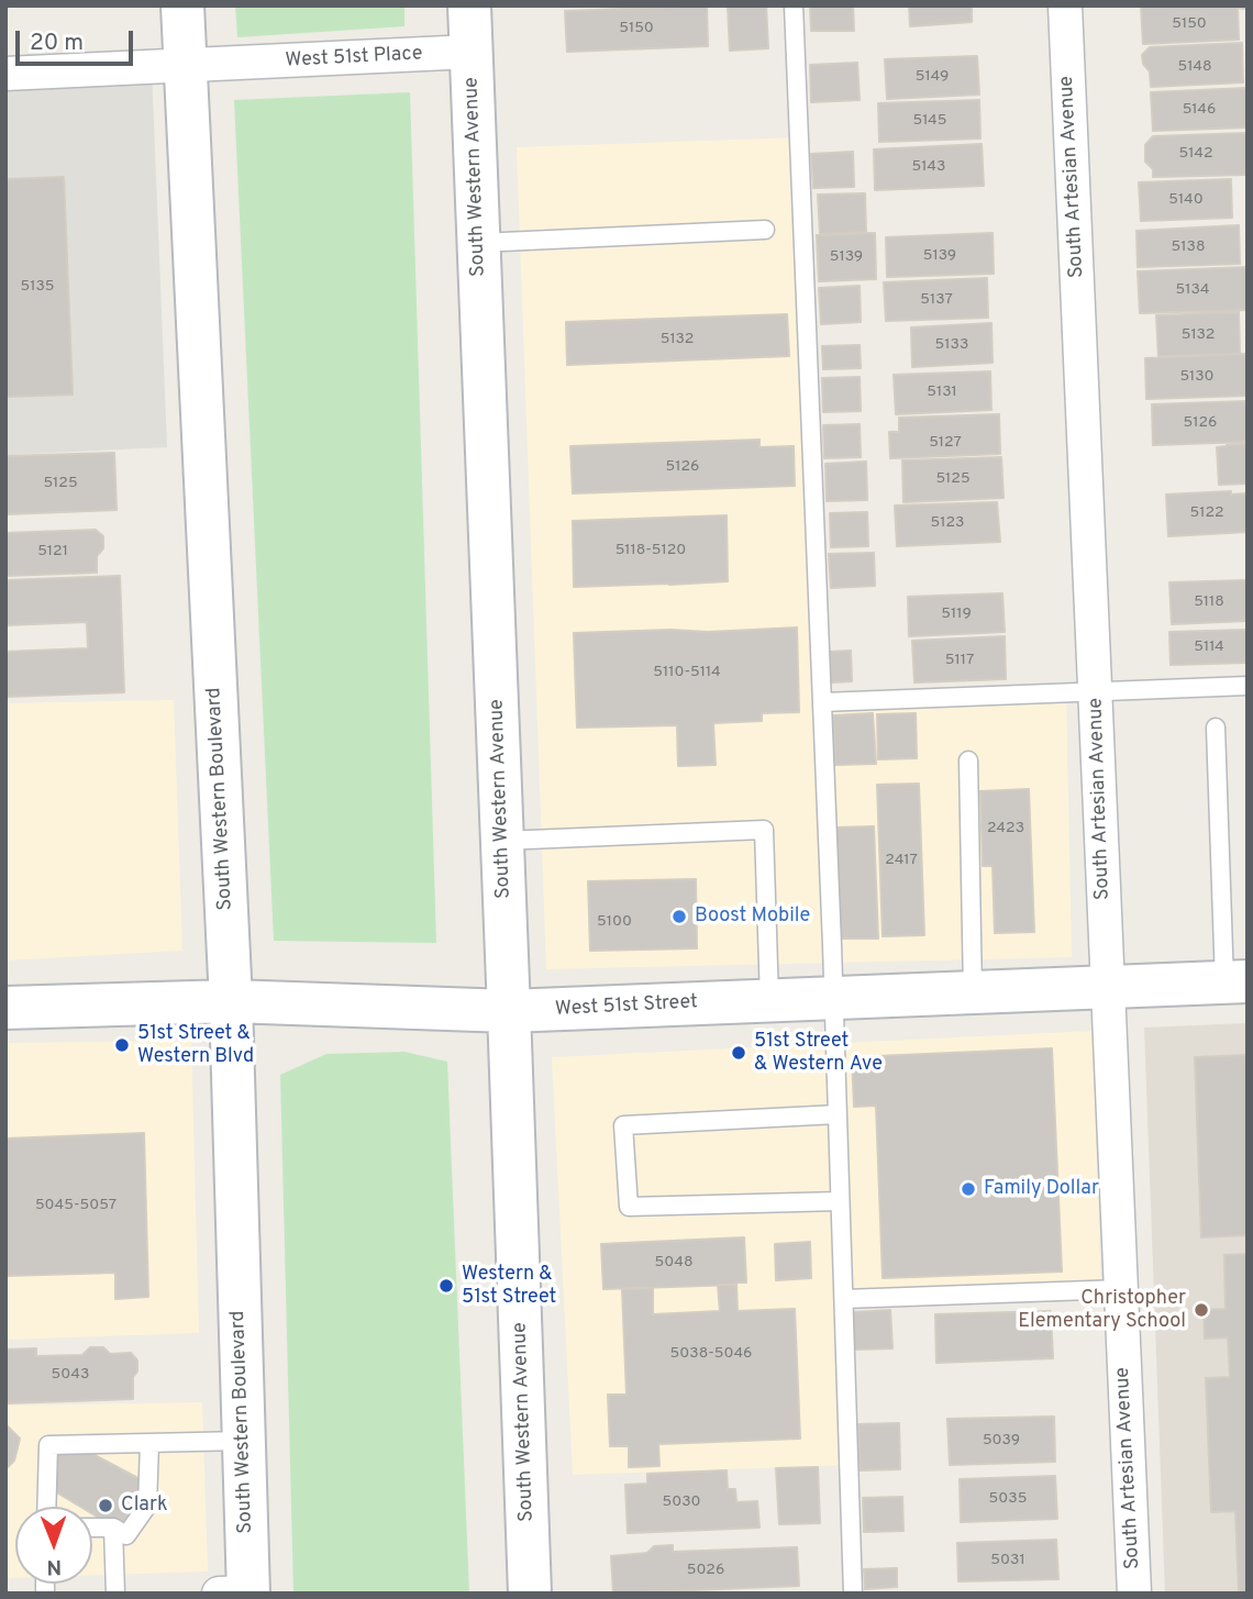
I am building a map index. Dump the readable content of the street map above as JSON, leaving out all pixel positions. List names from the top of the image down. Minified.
{"streets":{"street":["West 51st Place","South Western Avenue","South Artesian Avenue","South Western Boulevard","West 51st Street"]},"crossings":[["West 51st Place","South Western Avenue"],["West 51st Place","South Western Boulevard"],["South Western Avenue","West 51st Street"],["South Artesian Avenue","West 51st Street"],["South Western Boulevard","West 51st Street"]],"places":["Boost Mobile","51st Street & Western Blvd","51st Street & Western Ave","Family Dollar","Western & 51st Street","Christopher Elementary School","Clark"],"house_numbers":["5150","5150","5148","5149","5146","5145","5142","5143","5140","5138","5139","5139","5135","5134","5137","5132","5132","5133","5130","5131","5126","5127","5126","5125","5125","5122","5123","5118-5120","5121","5118","5119","5114","5117","5110-5114","2423","2417","5100","5045-5057","5048","5038-5046","5043","5039","5035","5030","5031","5026"],"scale_bar":"20 m","north":"bottom"}
